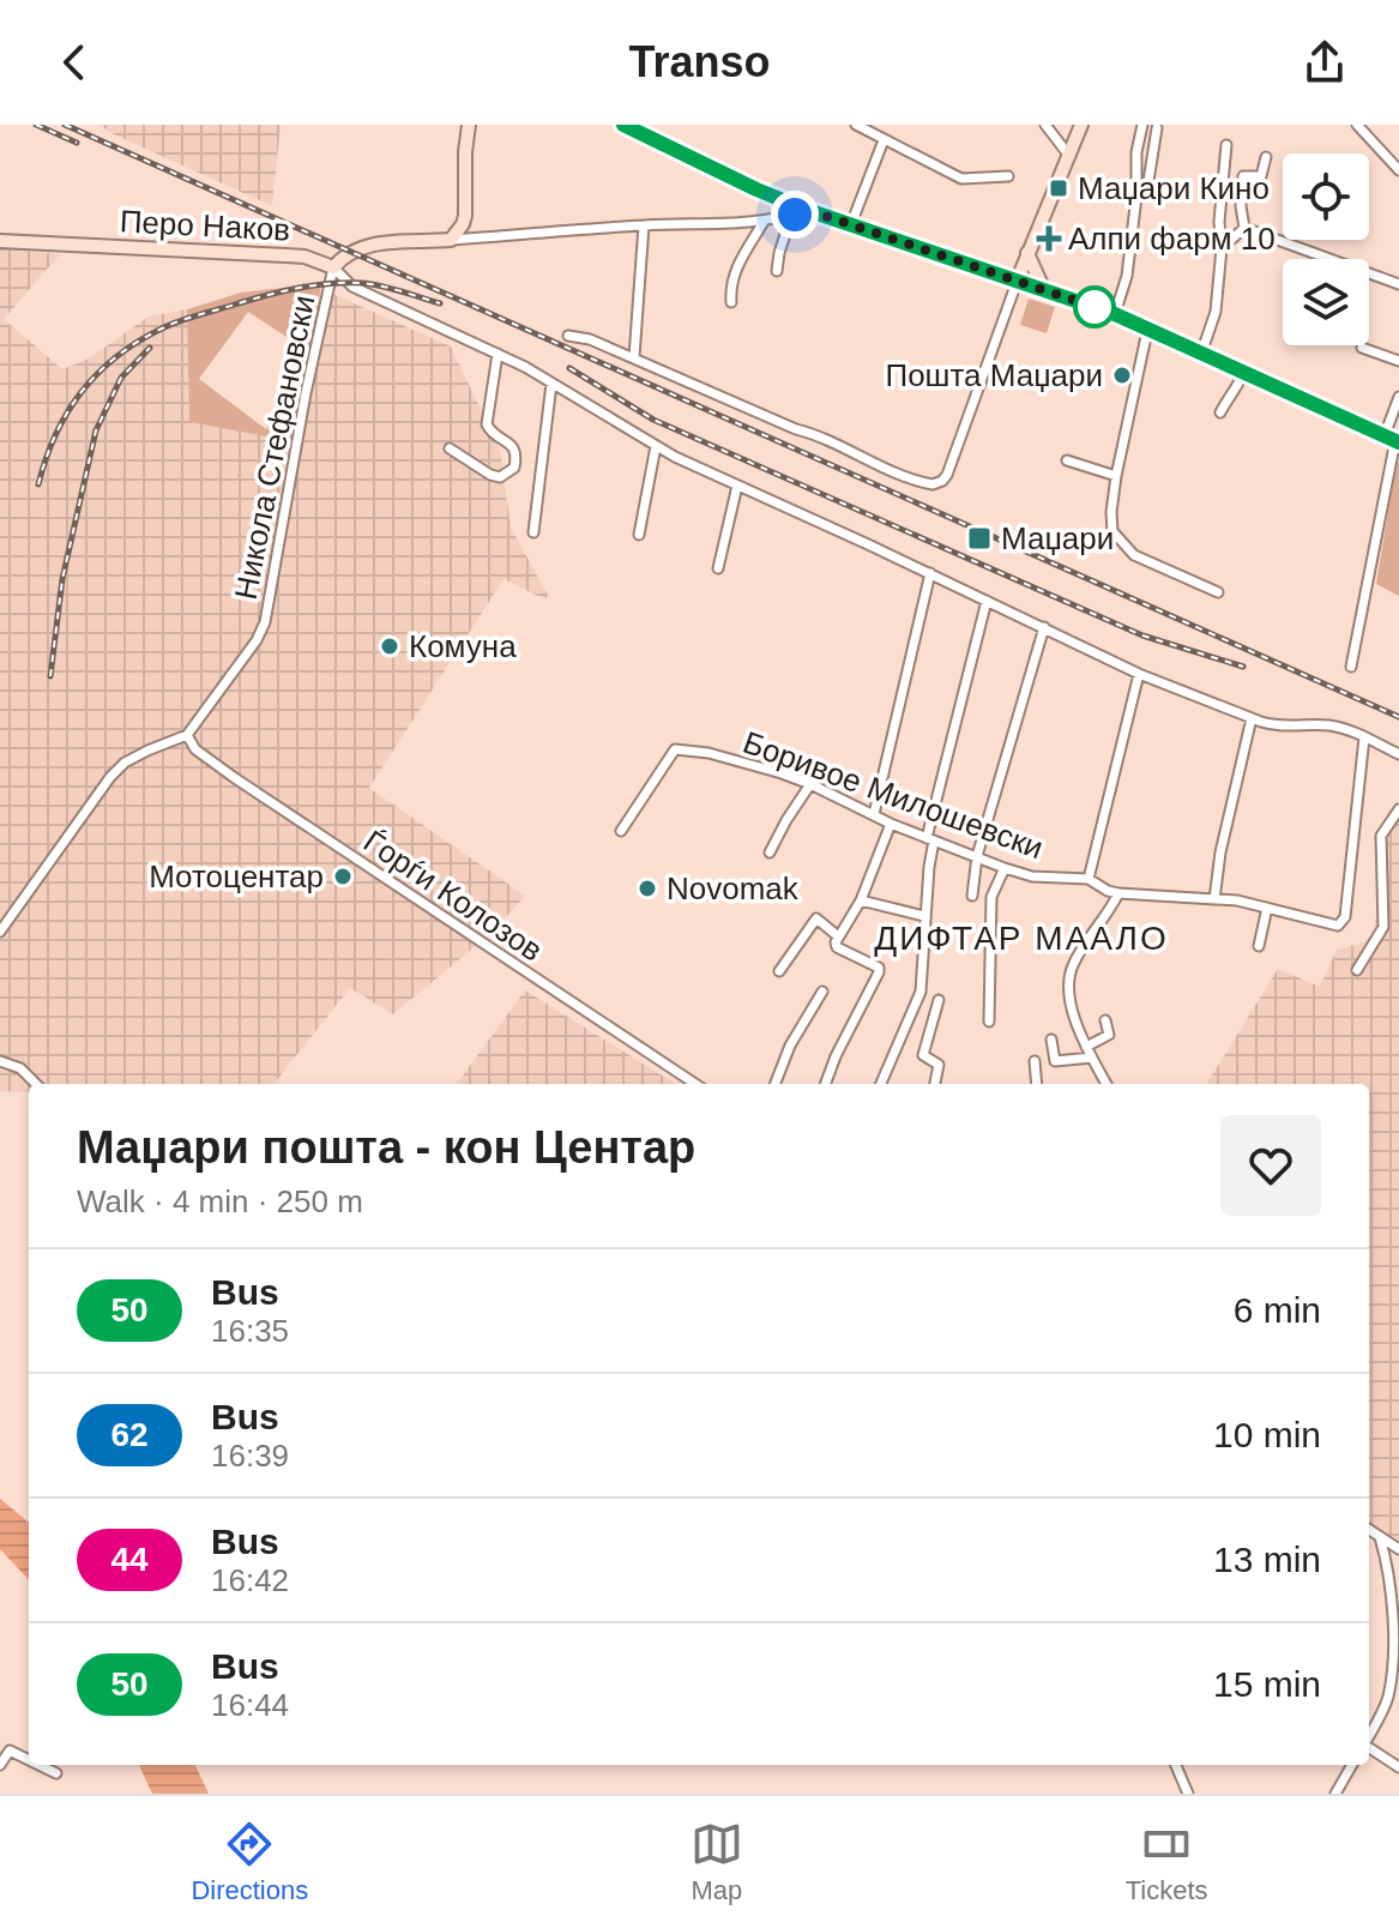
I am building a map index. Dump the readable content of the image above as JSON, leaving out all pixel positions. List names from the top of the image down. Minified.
{"streets":{"main road":["Перо Наков"],"street":["Никола Стефановски","Боривое Милошевски","Ѓорѓи Колозов"]},"crossings":[["Перо Наков","Никола Стефановски"],["Никола Стефановски","Ѓорѓи Колозов"]],"districts":["ДИФТАР МААЛО"],"places":{"transit":["Маџари Кино","Маџари"],"health":["Алпи фарм 10"],"other":["Пошта Маџари","Комуна","Мотоцентар","Novomak"]},"lines":["bus line 50"],"page":{"header":"Transo","heading":["Маџари пошта - кон Центар","Walk · 4 min · 250 m"],"list":[{"mark":"50","name":"Bus","note":"16:35","value":"6 min"},{"mark":"62","name":"Bus","note":"16:39","value":"10 min"},{"mark":"44","name":"Bus","note":"16:42","value":"13 min"},{"mark":"50","name":"Bus","note":"16:44","value":"15 min"}],"tabs":["Directions","Map","Tickets"]}}
